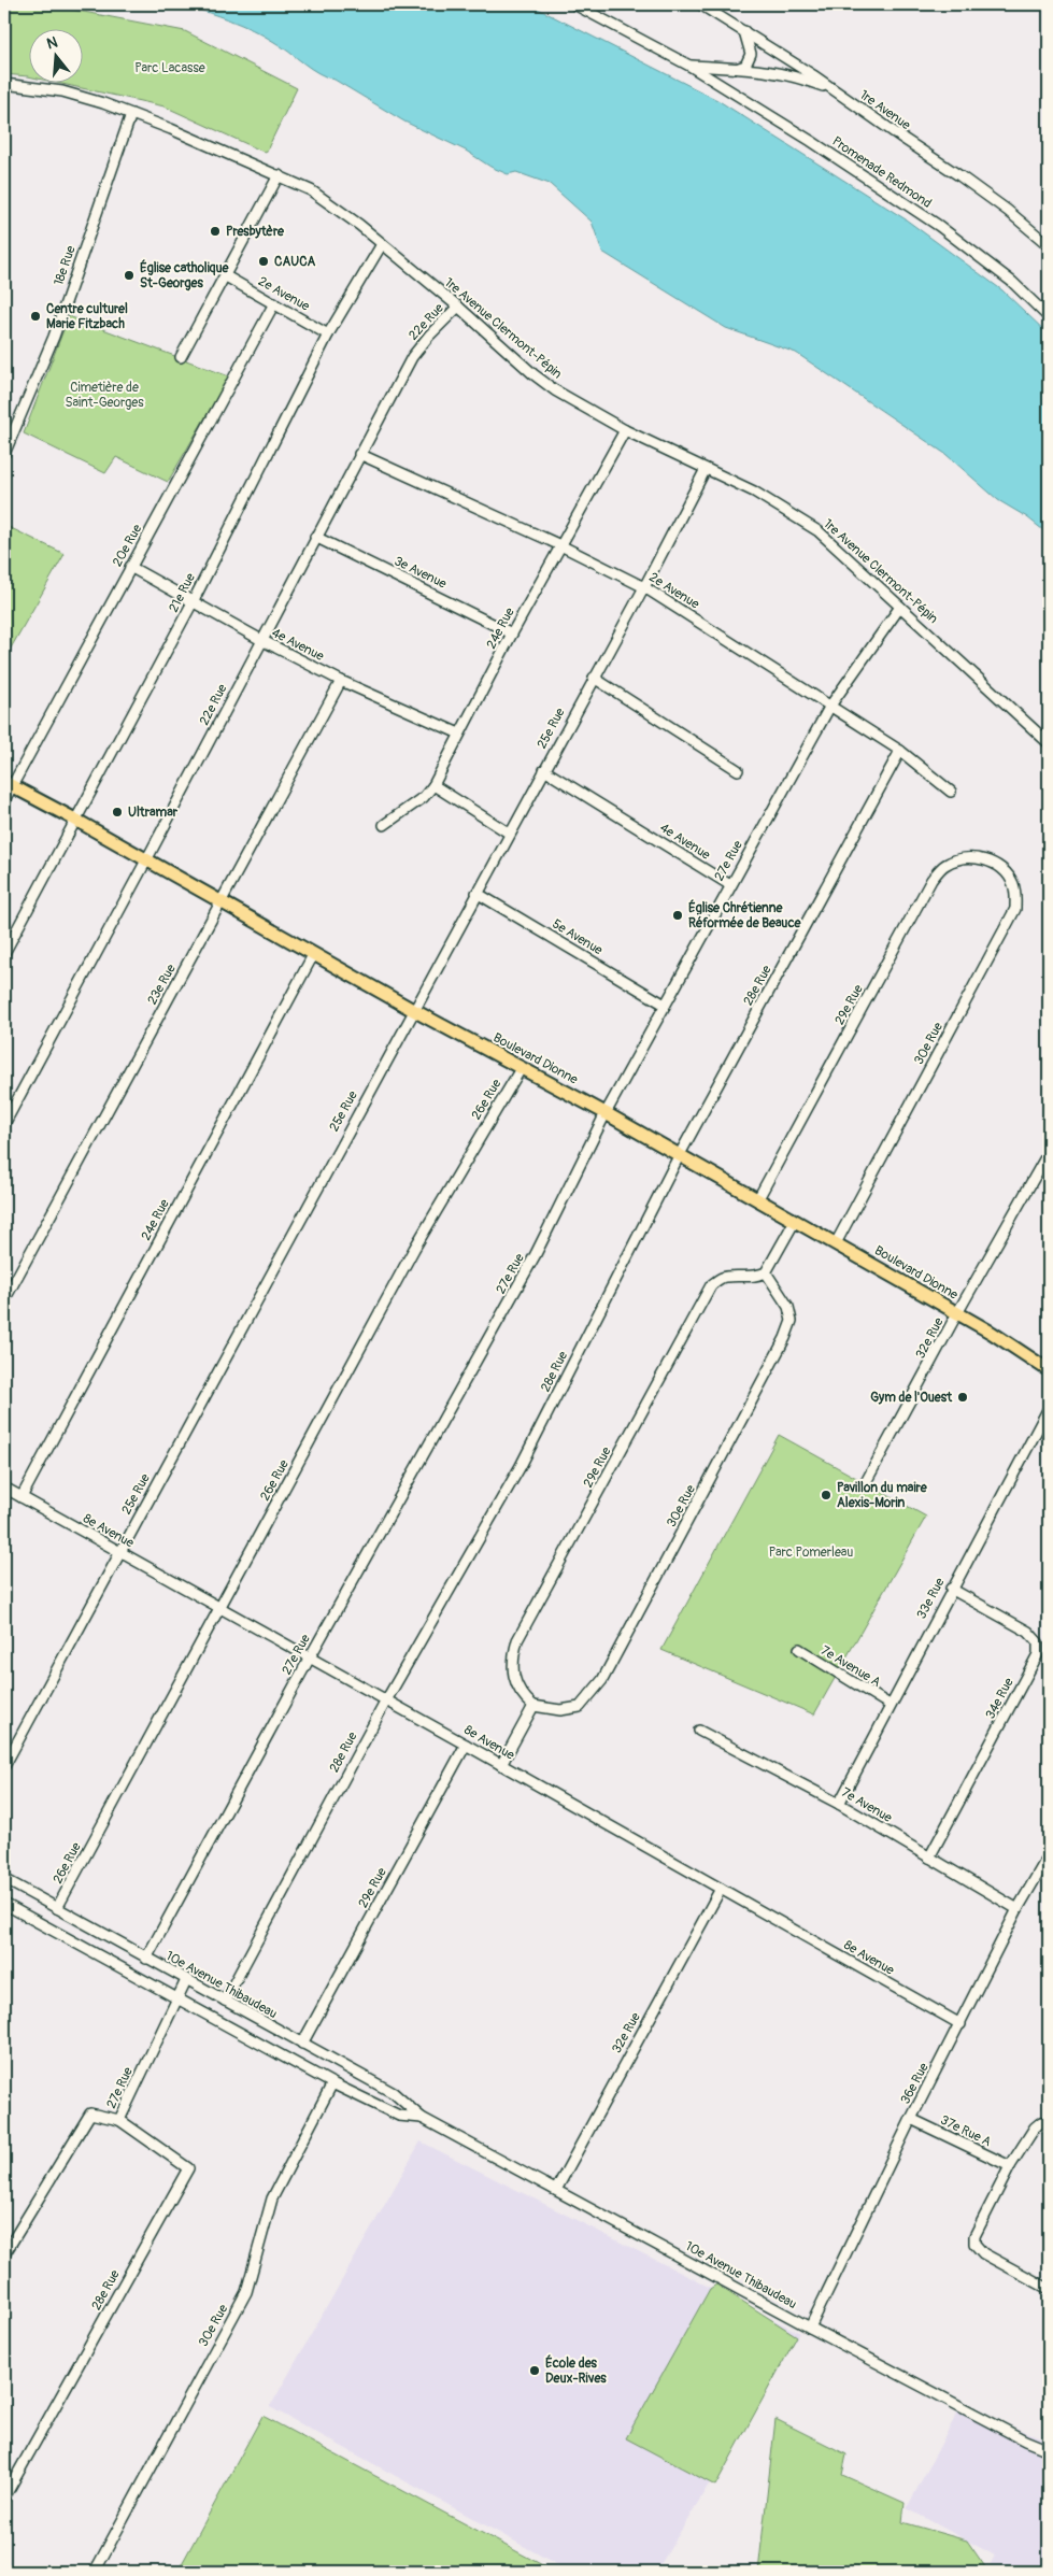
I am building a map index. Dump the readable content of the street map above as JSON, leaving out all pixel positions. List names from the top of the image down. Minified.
{"streets":{"main road":["Boulevard Dionne"],"street":["1re Avenue","Promenade Redmond","18e Rue","2e Avenue","22e Rue","1re Avenue Clermont-Pépin","20e Rue","3e Avenue","21e Rue","24e Rue","4e Avenue","25e Rue","27e Rue","5e Avenue","23e Rue","28e Rue","29e Rue","30e Rue","26e Rue","32e Rue","8e Avenue","33e Rue","7e Avenue A","34e Rue","7e Avenue","10e Avenue Thibaudeau","36e Rue","37e Rue A"]},"crossings":[["1re Avenue","Promenade Redmond"],["18e Rue","1re Avenue Clermont-Pépin"],["2e Avenue","22e Rue"],["2e Avenue","20e Rue"],["2e Avenue","21e Rue"],["2e Avenue","24e Rue"],["2e Avenue","25e Rue"],["2e Avenue","27e Rue"],["2e Avenue","28e Rue"],["22e Rue","1re Avenue Clermont-Pépin"],["22e Rue","3e Avenue"],["22e Rue","4e Avenue"],["22e Rue","Boulevard Dionne"],["1re Avenue Clermont-Pépin","21e Rue"],["1re Avenue Clermont-Pépin","24e Rue"],["1re Avenue Clermont-Pépin","25e Rue"],["1re Avenue Clermont-Pépin","27e Rue"],["20e Rue","4e Avenue"],["20e Rue","Boulevard Dionne"],["3e Avenue","24e Rue"],["21e Rue","4e Avenue"],["21e Rue","Boulevard Dionne"],["24e Rue","4e Avenue"],["24e Rue","Boulevard Dionne"],["24e Rue","8e Avenue"],["4e Avenue","25e Rue"],["4e Avenue","27e Rue"],["4e Avenue","23e Rue"],["25e Rue","5e Avenue"],["25e Rue","Boulevard Dionne"],["25e Rue","8e Avenue"],["27e Rue","5e Avenue"],["27e Rue","28e Rue"],["27e Rue","Boulevard Dionne"],["27e Rue","8e Avenue"],["27e Rue","10e Avenue Thibaudeau"],["23e Rue","Boulevard Dionne"],["28e Rue","Boulevard Dionne"],["28e Rue","8e Avenue"],["28e Rue","10e Avenue Thibaudeau"],["29e Rue","30e Rue"],["29e Rue","Boulevard Dionne"],["29e Rue","8e Avenue"],["29e Rue","10e Avenue Thibaudeau"],["30e Rue","Boulevard Dionne"],["30e Rue","10e Avenue Thibaudeau"],["Boulevard Dionne","26e Rue"],["Boulevard Dionne","32e Rue"],["26e Rue","8e Avenue"],["26e Rue","10e Avenue Thibaudeau"],["32e Rue","8e Avenue"],["32e Rue","10e Avenue Thibaudeau"],["8e Avenue","36e Rue"],["33e Rue","7e Avenue A"],["33e Rue","34e Rue"],["33e Rue","7e Avenue"],["34e Rue","7e Avenue"],["7e Avenue","36e Rue"],["10e Avenue Thibaudeau","36e Rue"],["36e Rue","37e Rue A"]],"parks":["Parc Lacasse","Cimetière de Saint-Georges","Parc Pomerleau"],"places":["Presbytère","CAUCA","Église catholique St-Georges","Centre culturel Marie Fitzbach","Ultramar","Église Chrétienne Réformée de Beauce","Gym de l'Ouest","Pavillon du maire Alexis-Morin","École des Deux-Rives"],"north":"top"}
